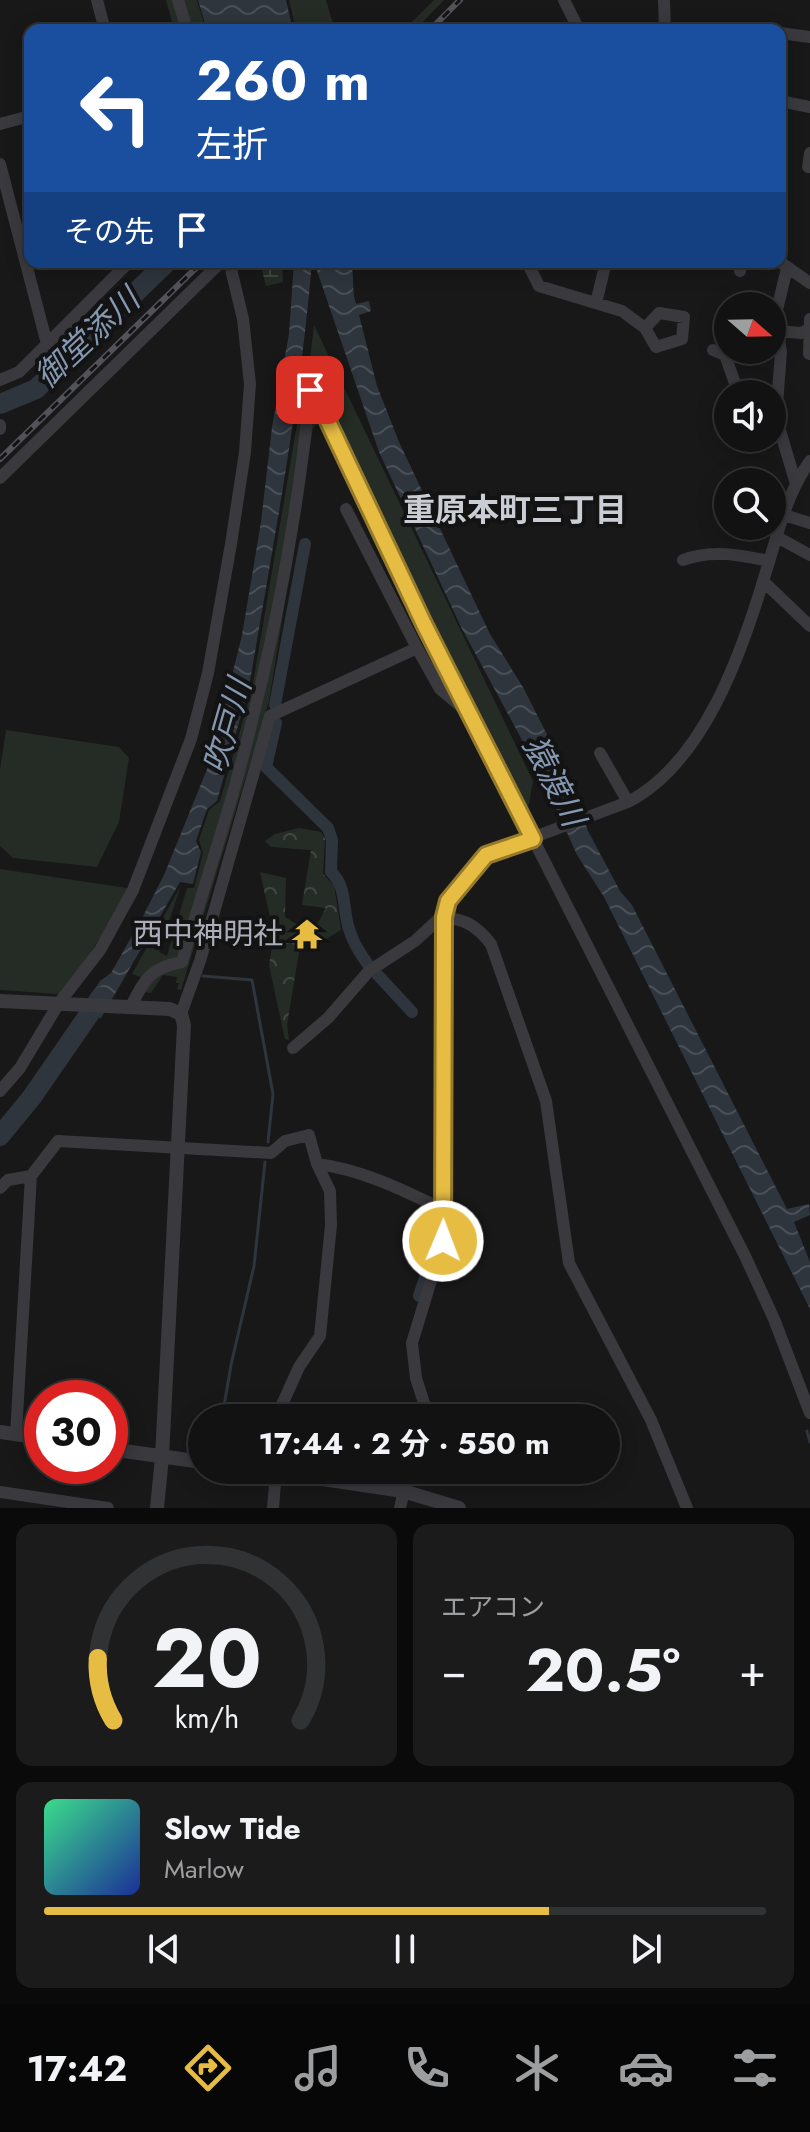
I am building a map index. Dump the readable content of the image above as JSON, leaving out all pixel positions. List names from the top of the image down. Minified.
{"districts":["重原本町三丁目"],"water":["御堂添川","吹戸川","猿渡川"],"places":{"temple":["西中神明社"]},"north":"right","page":{"turn":["260 m","左折"],"then":"その先","limit":"30","trip":"17:44 · 2 分 · 550 m","tile":"エアコン","heat":["−","20.5°","+"],"song":["Slow Tide","Marlow"],"tabs":"17:42","gauge":["20","km/h"]}}
